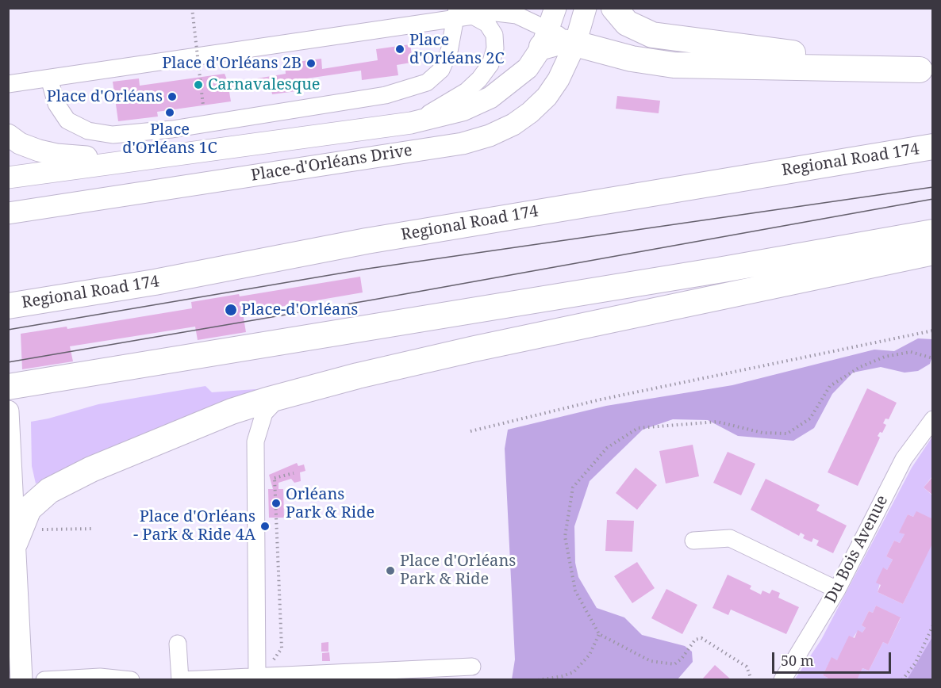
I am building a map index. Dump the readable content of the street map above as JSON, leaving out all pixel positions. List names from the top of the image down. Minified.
{"streets":{"highway":["Regional Road 174"],"main road":["Place-d'Orléans Drive"],"street":["Du Bois Avenue"]},"places":["Place d'Orléans 2C","Place d'Orléans 2B","Carnavalesque","Place d'Orléans","Place d'Orléans 1C","Place-d'Orléans","Orléans Park & Ride","Place d'Orléans - Park & Ride 4A","Place d'Orléans Park & Ride"],"scale_bar":"50 m"}
